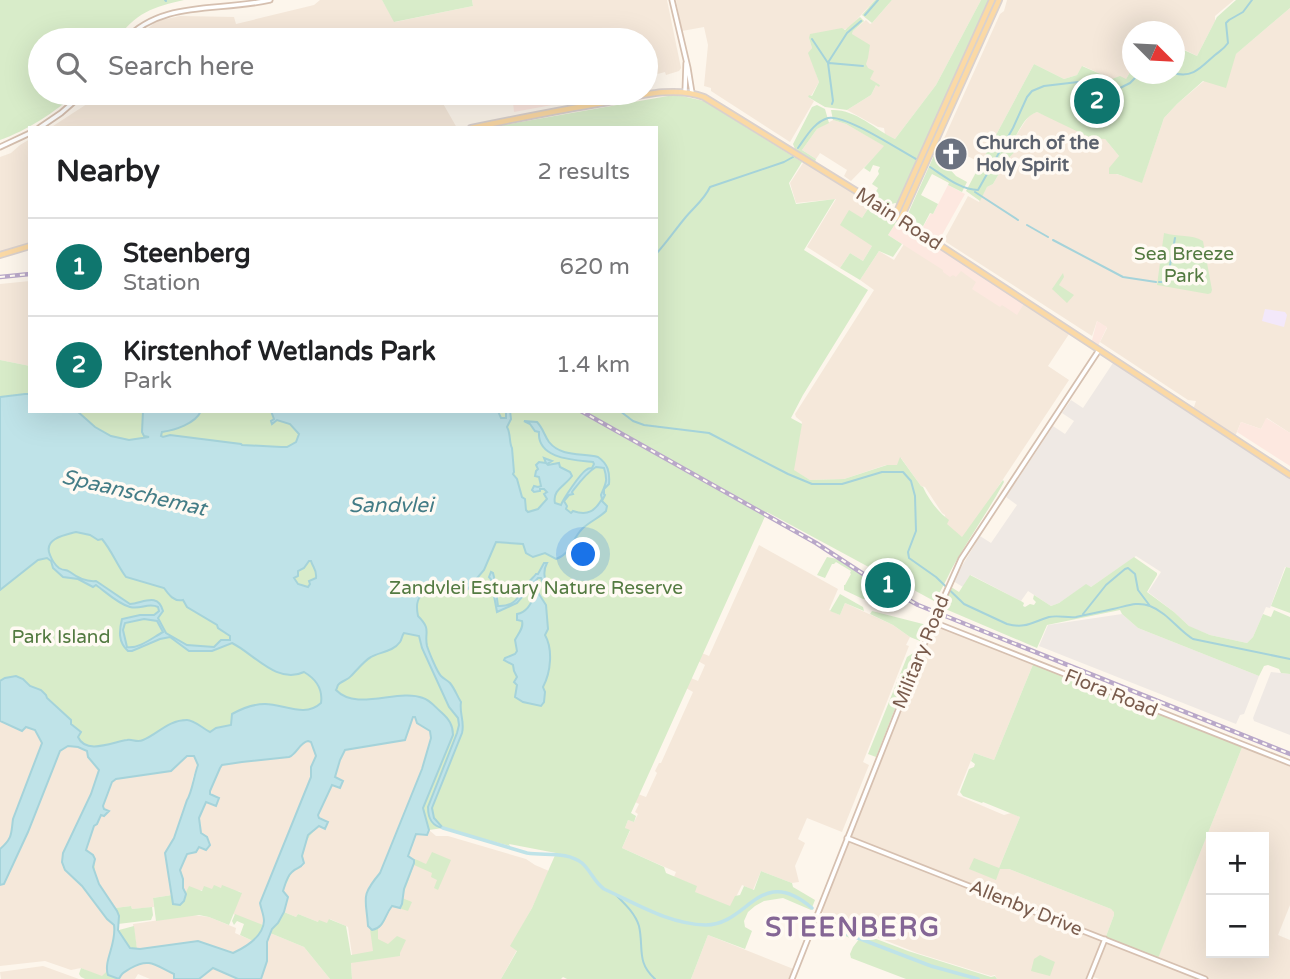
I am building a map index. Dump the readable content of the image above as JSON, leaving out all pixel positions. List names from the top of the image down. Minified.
{"streets":{"main road":["Main Road","Military Road","Flora Road","Allenby Drive"]},"crossings":[["Main Road","Military Road"],["Military Road","Flora Road"],["Military Road","Allenby Drive"]],"districts":["STEENBERG"],"water":["Spaanschemat","Sandvlei"],"parks":["Sea Breeze Park","Zandvlei Estuary Nature Reserve","Park Island"],"places":{"church":["Church of the Holy Spirit"]},"north":"bottom right","page":{"search":"Search here","pins":["2","1"],"heading":["Nearby","2 results"],"list":[{"mark":"1","name":"Steenberg","note":"Station","value":"620 m"},{"mark":"2","name":"Kirstenhof Wetlands Park","note":"Park","value":"1.4 km"}],"map_buttons":["+","−"]}}
